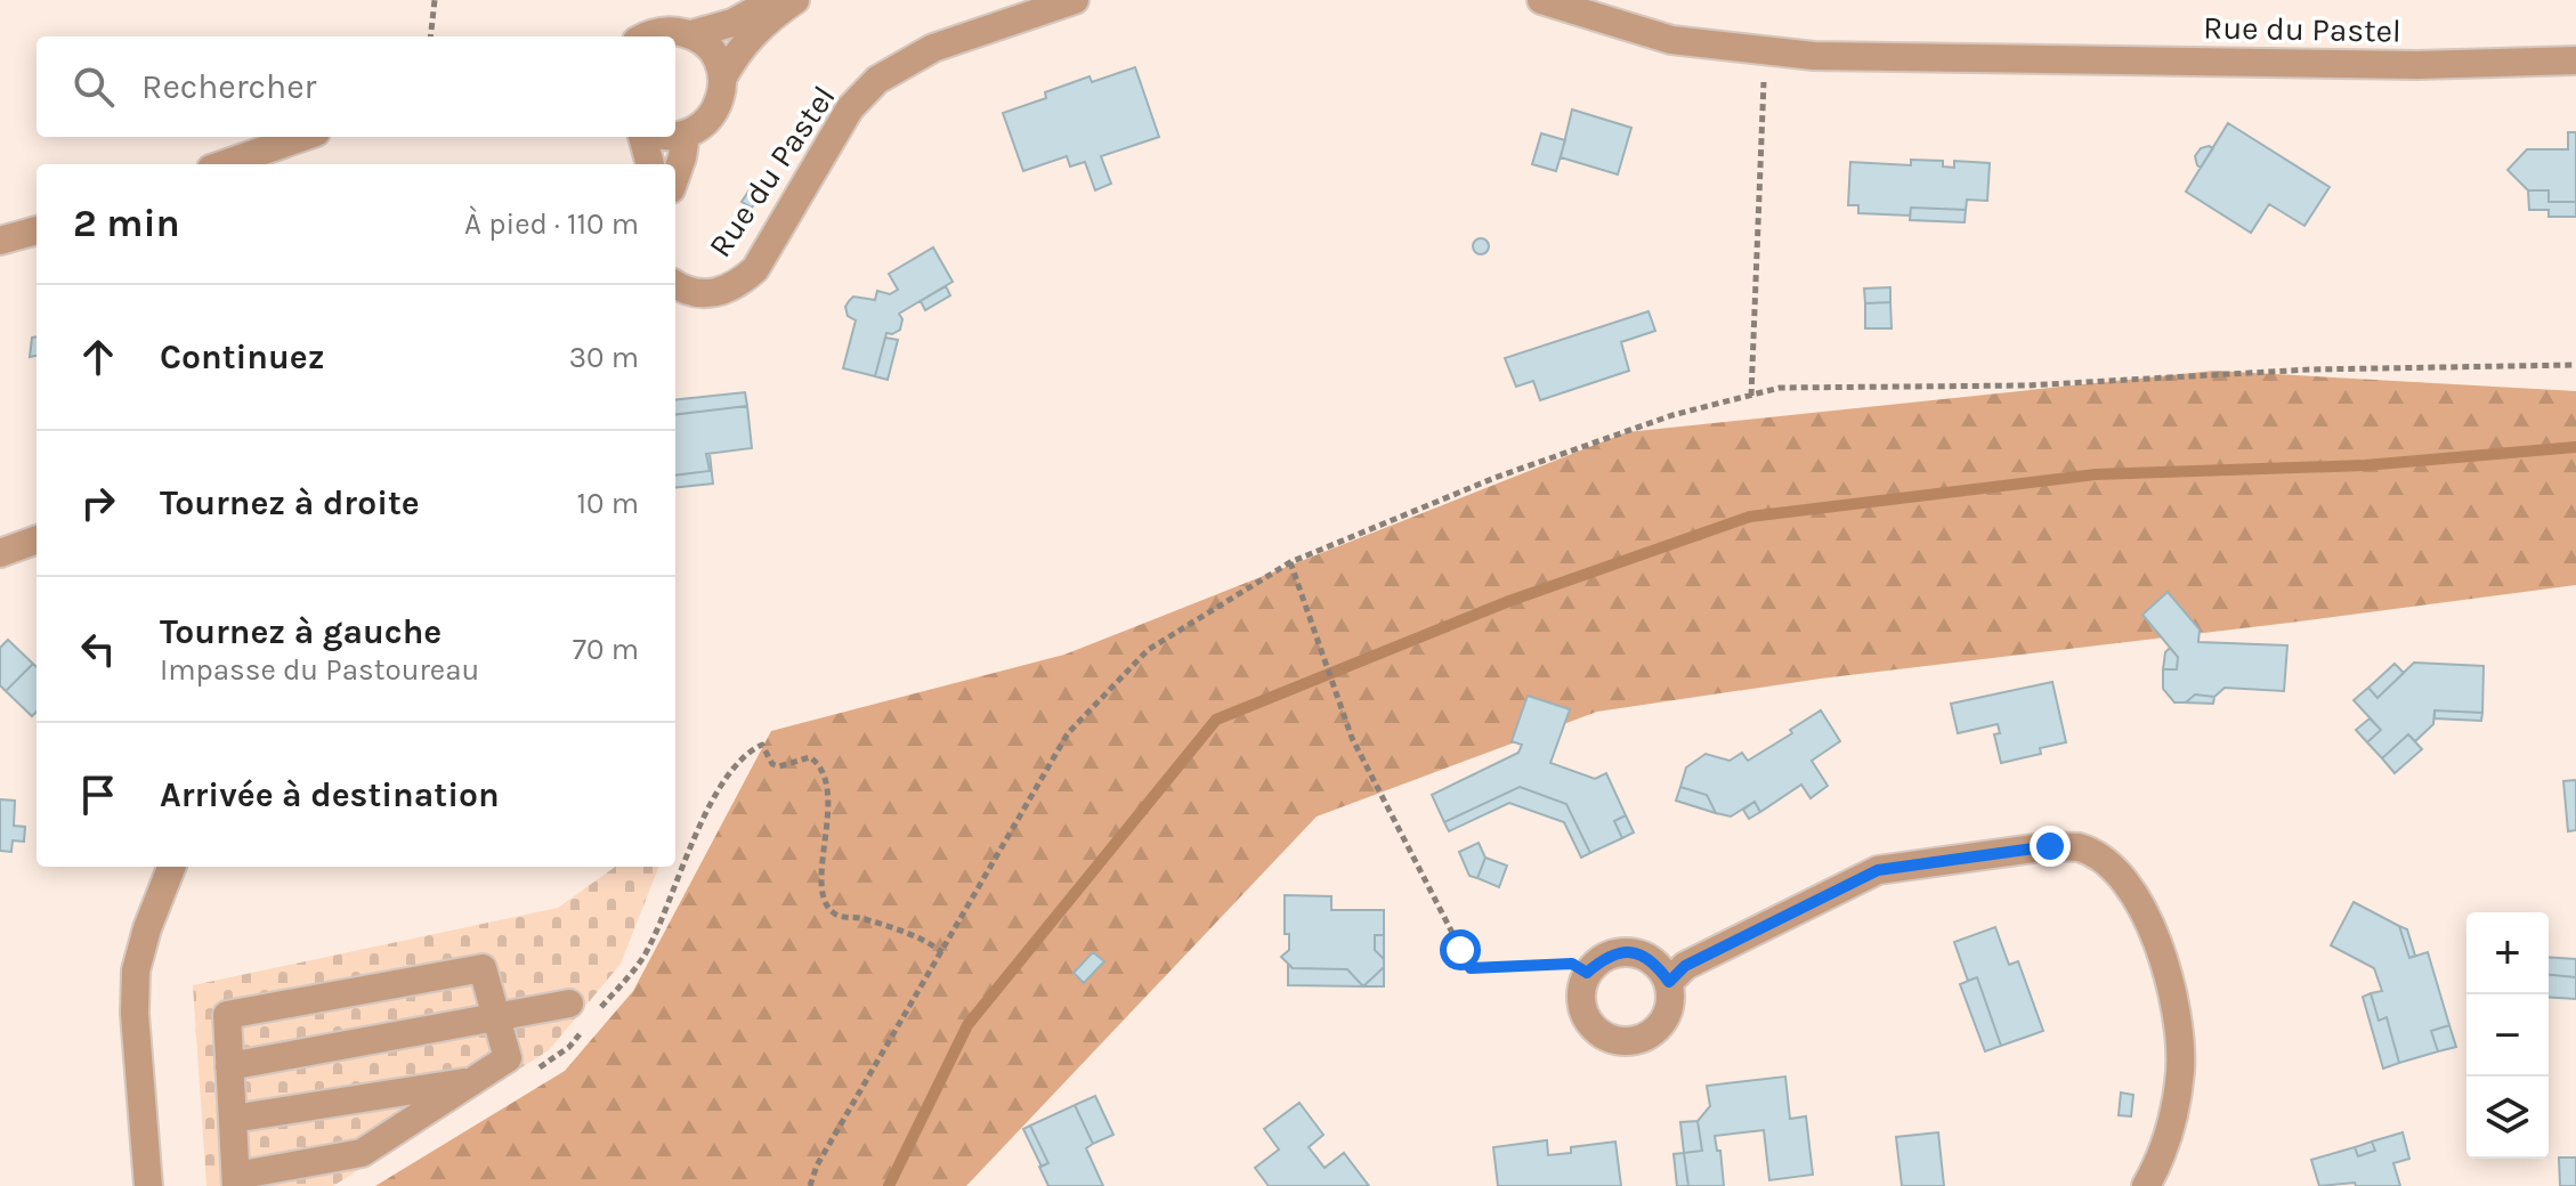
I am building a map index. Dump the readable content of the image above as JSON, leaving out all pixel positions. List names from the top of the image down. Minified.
{"streets":{"street":["Rue du Pastel"]},"page":{"search":"Rechercher","heading":["2 min","À pied · 110 m"],"list":[["Continuez","30 m"],["Tournez à droite","10 m"],["Tournez à gauche","Impasse du Pastoureau","70 m"],"Arrivée à destination"],"map_buttons":["+","−"]}}
